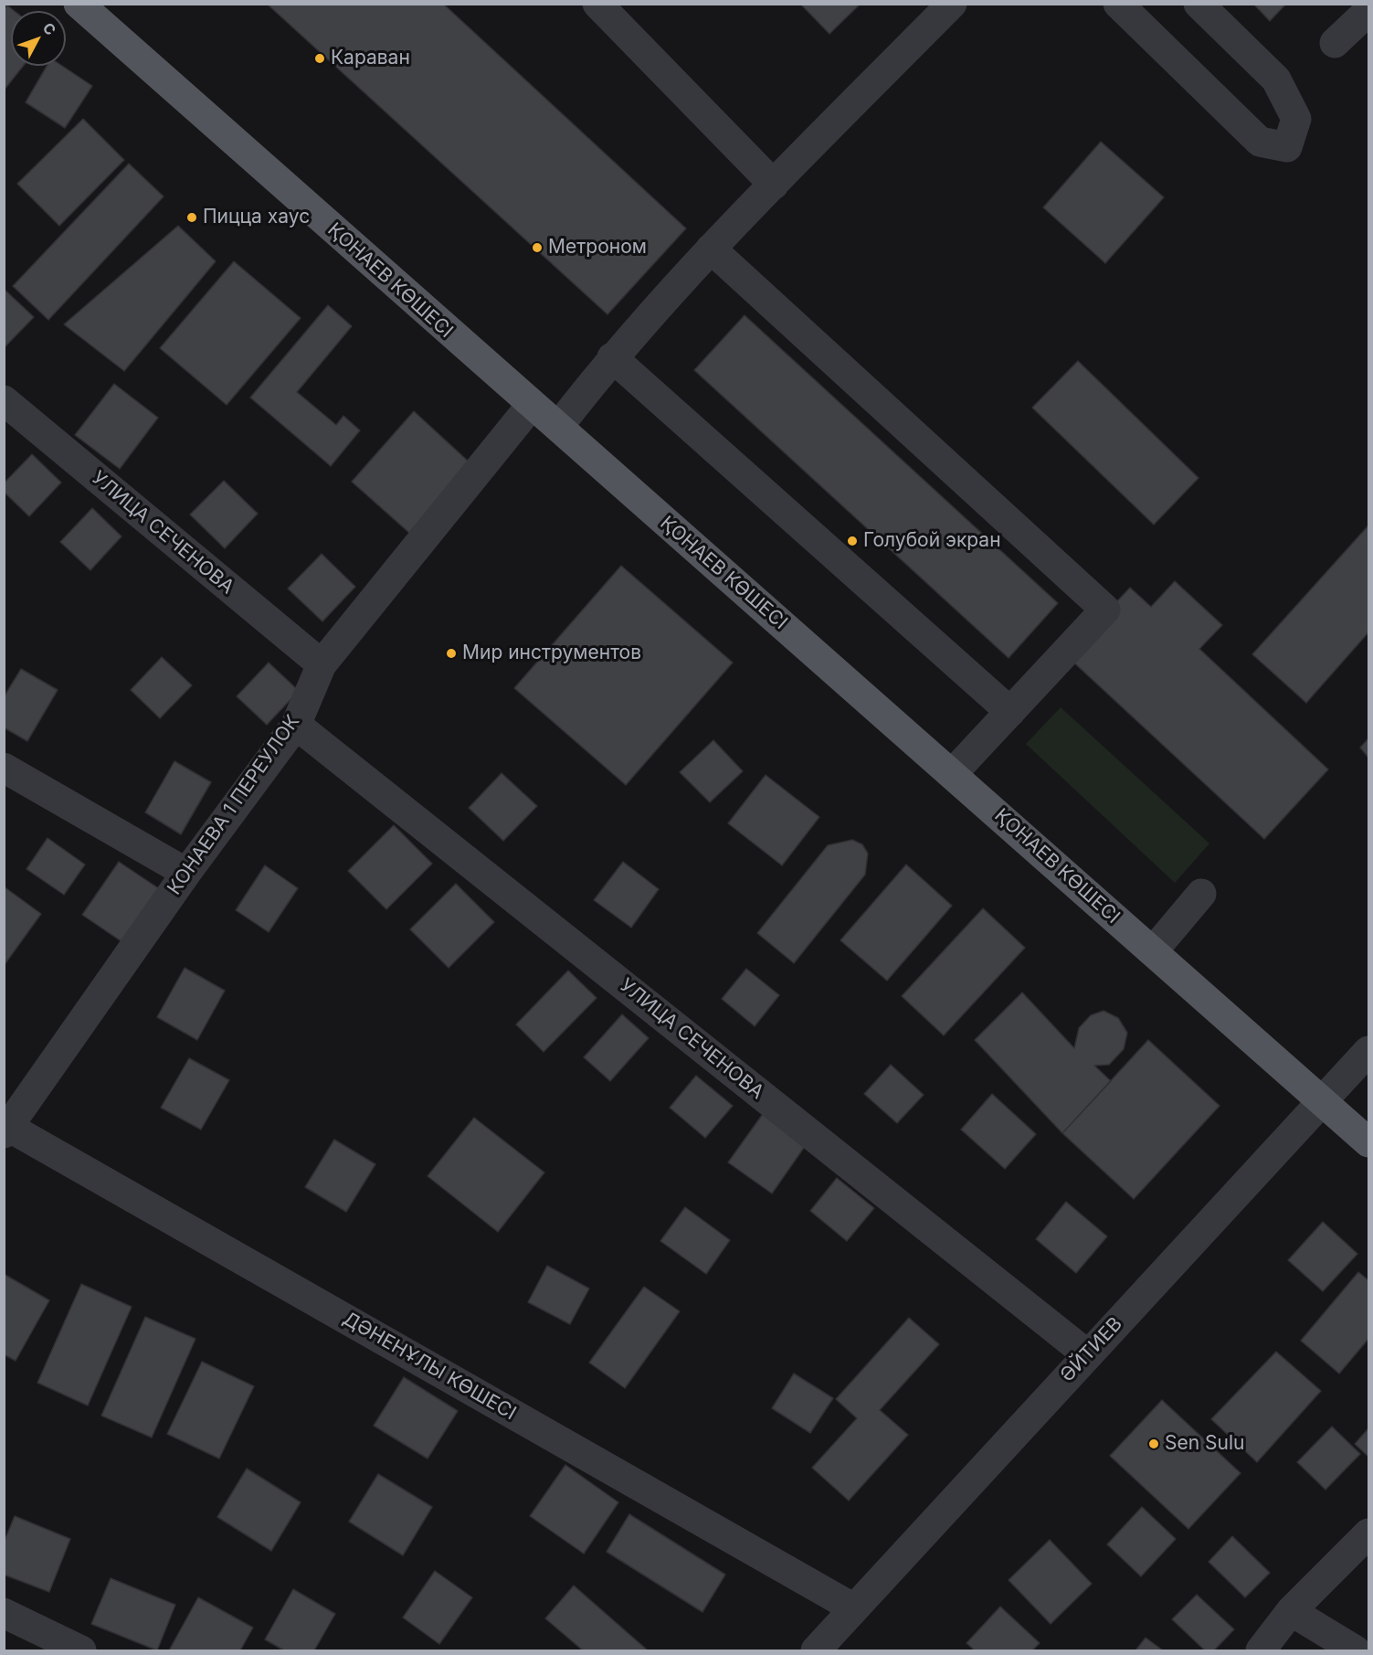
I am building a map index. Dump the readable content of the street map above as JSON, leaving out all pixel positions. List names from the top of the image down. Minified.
{"streets":{"main road":["ҚОНАЕВ КӨШЕСІ"],"street":["УЛИЦА СЕЧЕНОВА","КОНАЕВА 1 ПЕРЕУЛОК","ӘЙТИЕВ","ДӘНЕНҰЛЫ КӨШЕСІ"]},"crossings":[["ҚОНАЕВ КӨШЕСІ","КОНАЕВА 1 ПЕРЕУЛОК"],["ҚОНАЕВ КӨШЕСІ","ӘЙТИЕВ"],["УЛИЦА СЕЧЕНОВА","КОНАЕВА 1 ПЕРЕУЛОК"],["УЛИЦА СЕЧЕНОВА","ӘЙТИЕВ"],["КОНАЕВА 1 ПЕРЕУЛОК","ДӘНЕНҰЛЫ КӨШЕСІ"],["ӘЙТИЕВ","ДӘНЕНҰЛЫ КӨШЕСІ"]],"places":["Караван","Пицца хаус","Метроном","Голубой экран","Мир инструментов","Sen Sulu"],"north":"top right"}
